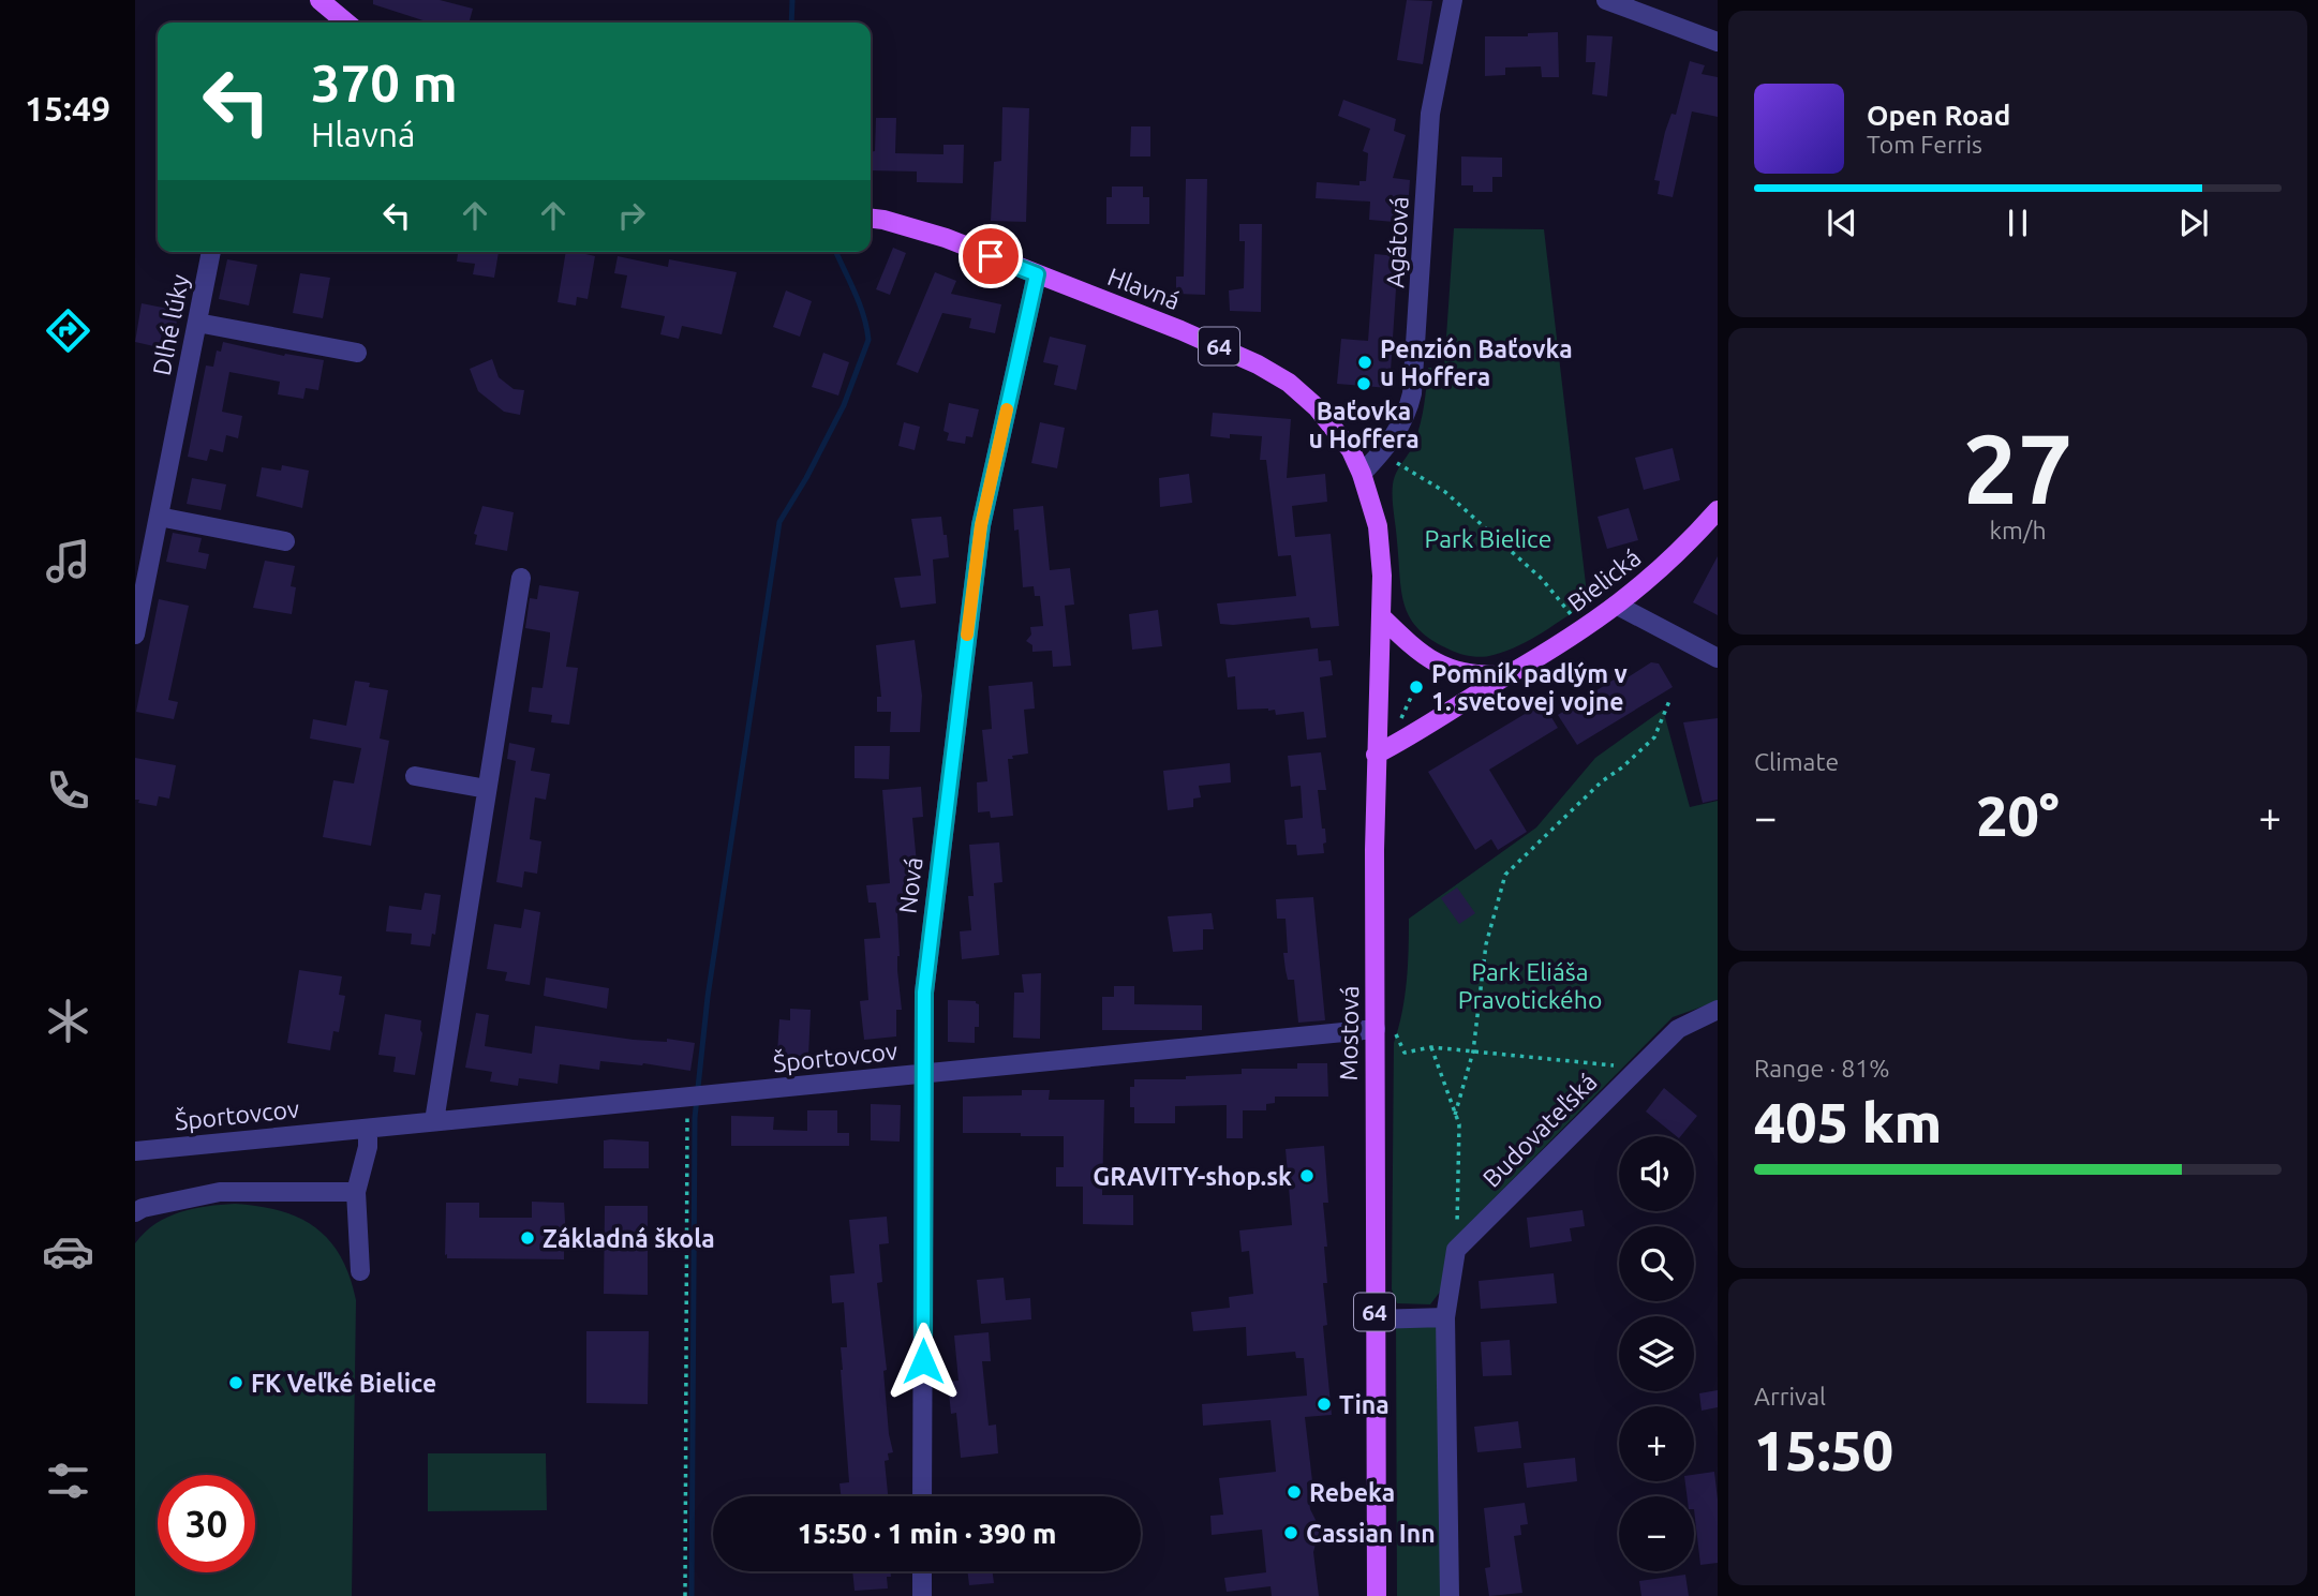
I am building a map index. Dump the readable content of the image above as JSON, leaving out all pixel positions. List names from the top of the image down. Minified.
{"streets":{"main road":["Hlavná","64","Bielická","Mostová"],"street":["Agátová","Dlhé lúky","Nová","Športovcov","Budovateľská"]},"crossings":[["Agátová","Hlavná"],["Agátová","Mostová"],["Hlavná","Nová"],["Hlavná","Mostová"],["Bielická","Mostová"],["Nová","Športovcov"],["Mostová","Športovcov"]],"parks":["Park Bielice","Park Eliáša Pravotického"],"places":["Penzión Baťovka u Hoffera","Baťovka u Hoffera","Pomník padlým v 1. svetovej vojne","GRAVITY-shop.sk","Základná škola","FK Veľké Bielice","Tina","Rebeka","Cassian Inn"],"page":{"tabs":"15:49","turn":["370 m","Hlavná"],"song":["Open Road","Tom Ferris"],"tile":[["27","km/h"],"Climate",["Range · 81%","405 km"],["Arrival","15:50"]],"heat":["−","20°","+"],"map_buttons":["+","−"],"limit":"30","trip":"15:50 · 1 min · 390 m"}}
